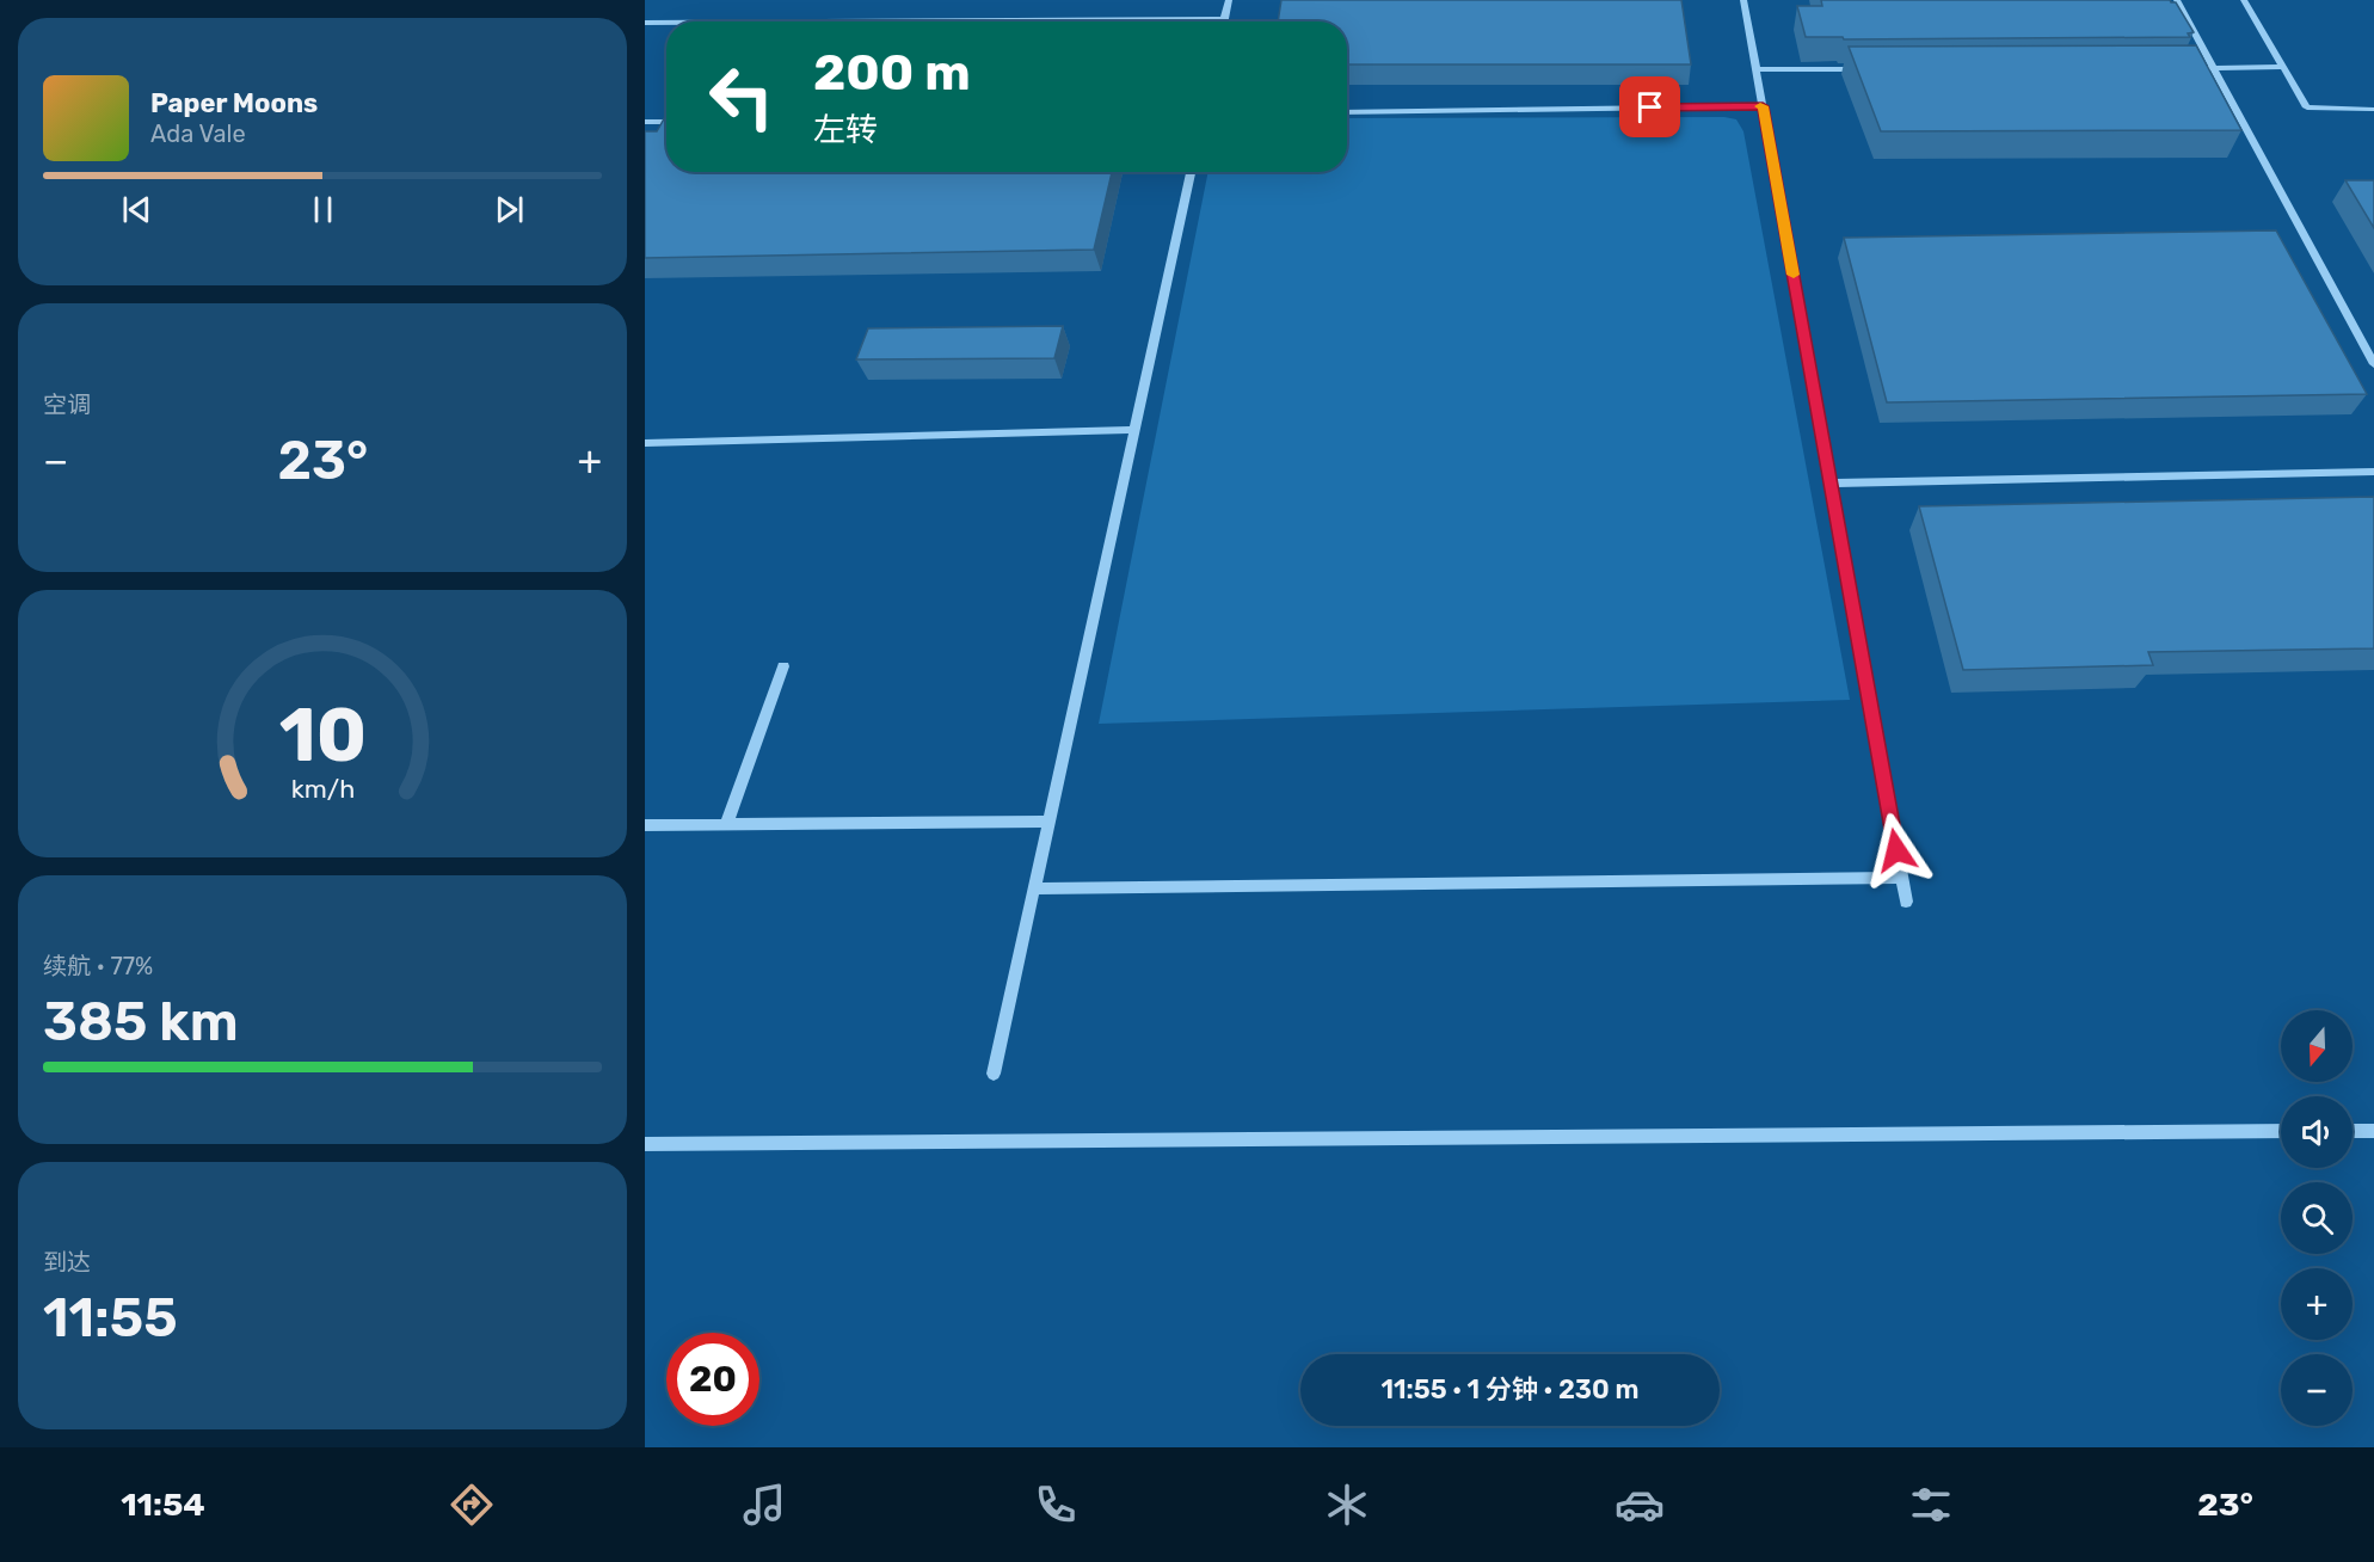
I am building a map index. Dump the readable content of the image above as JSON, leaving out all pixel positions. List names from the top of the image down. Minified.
{"north":"bottom","page":{"turn":["200 m","左转"],"song":["Paper Moons","Ada Vale"],"tile":["空调",["续航 · 77%","385 km"],["到达","11:55"]],"heat":["−","23°","+"],"map_buttons":["+","−"],"limit":"20","trip":"11:55 · 1 分钟 · 230 m","tabs":["11:54","23°"],"gauge":["10","km/h"]}}
